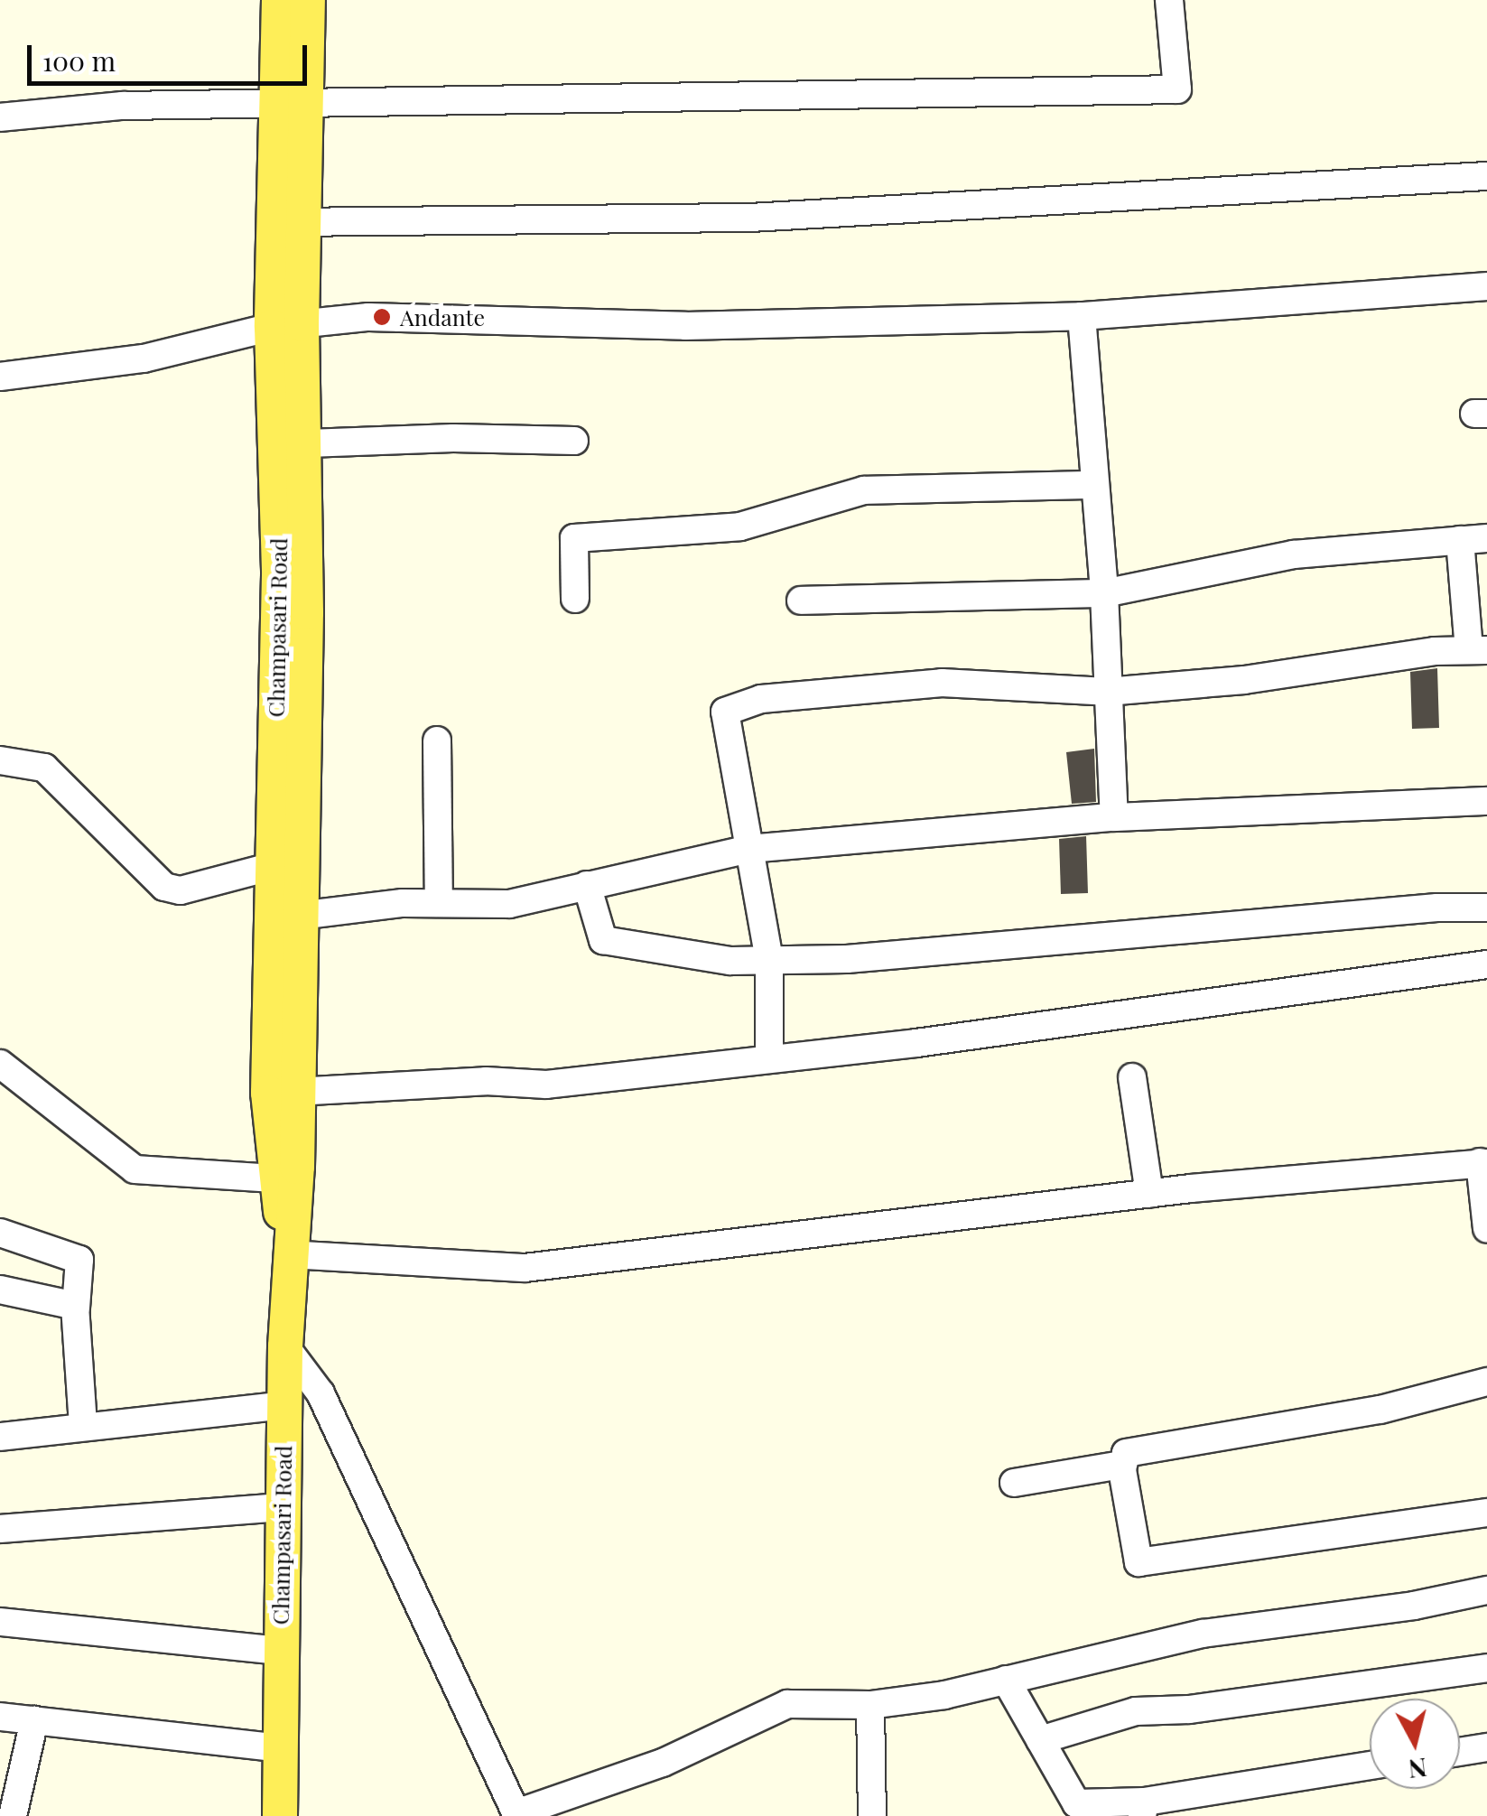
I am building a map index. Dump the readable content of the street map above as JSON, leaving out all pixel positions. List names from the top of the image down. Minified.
{"streets":{"main road":["Champasari Road"]},"places":["Andante"],"scale_bar":"100 m","north":"bottom"}
